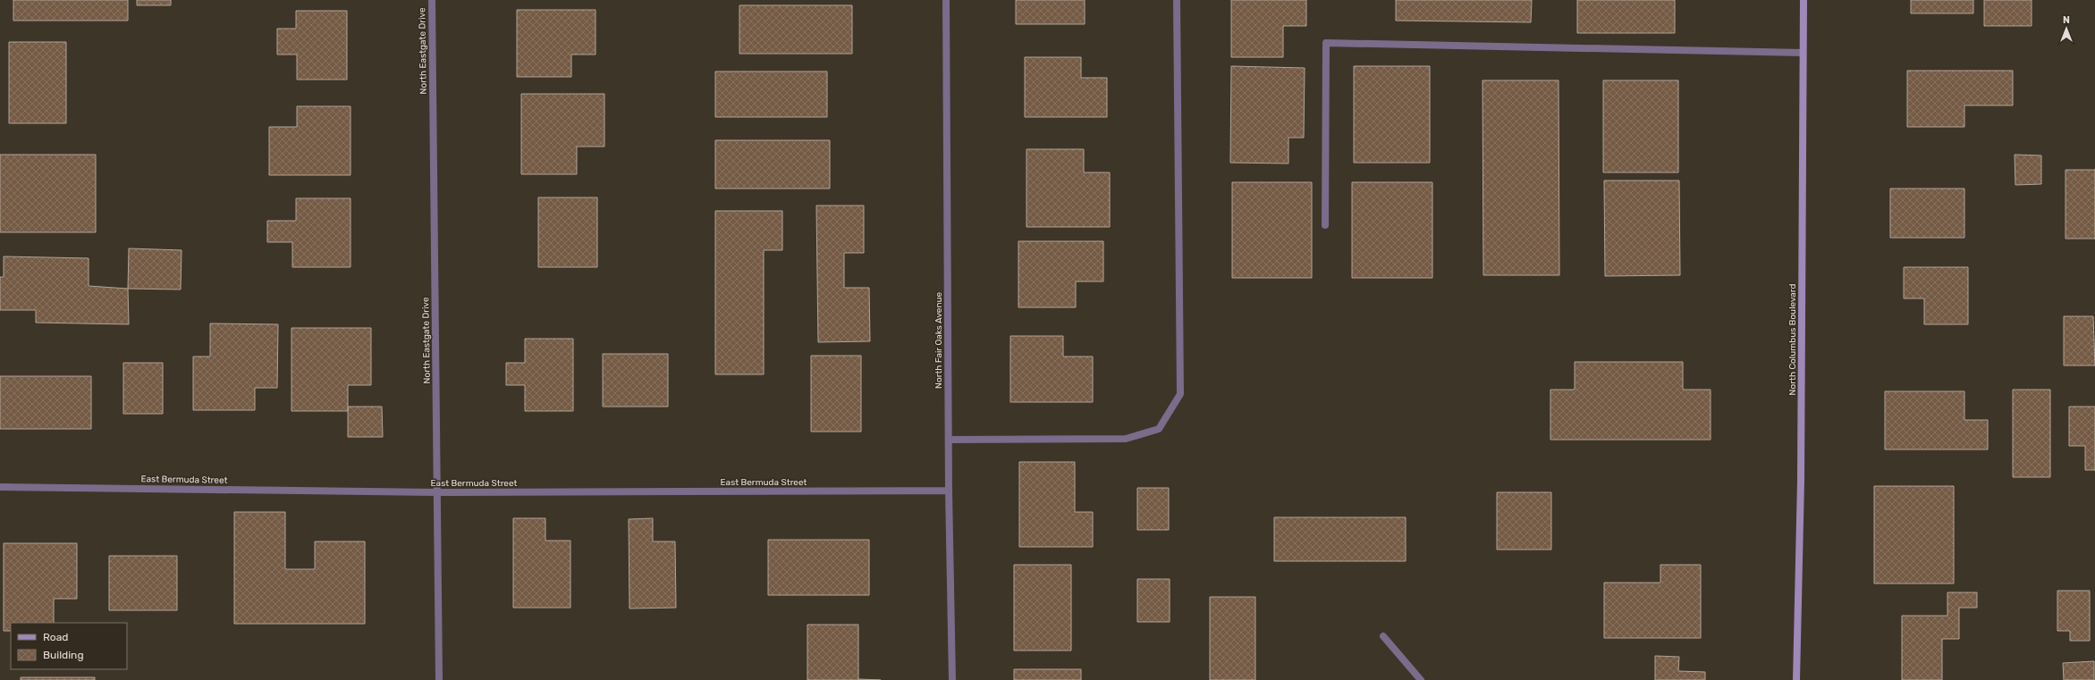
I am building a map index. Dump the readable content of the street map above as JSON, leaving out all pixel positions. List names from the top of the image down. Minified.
{"streets":{"street":["North Eastgate Drive","North Columbus Boulevard","North Fair Oaks Avenue","East Bermuda Street"]},"crossings":[["North Eastgate Drive","East Bermuda Street"],["North Fair Oaks Avenue","East Bermuda Street"]],"legend":["Road","Building"],"north":"top"}
